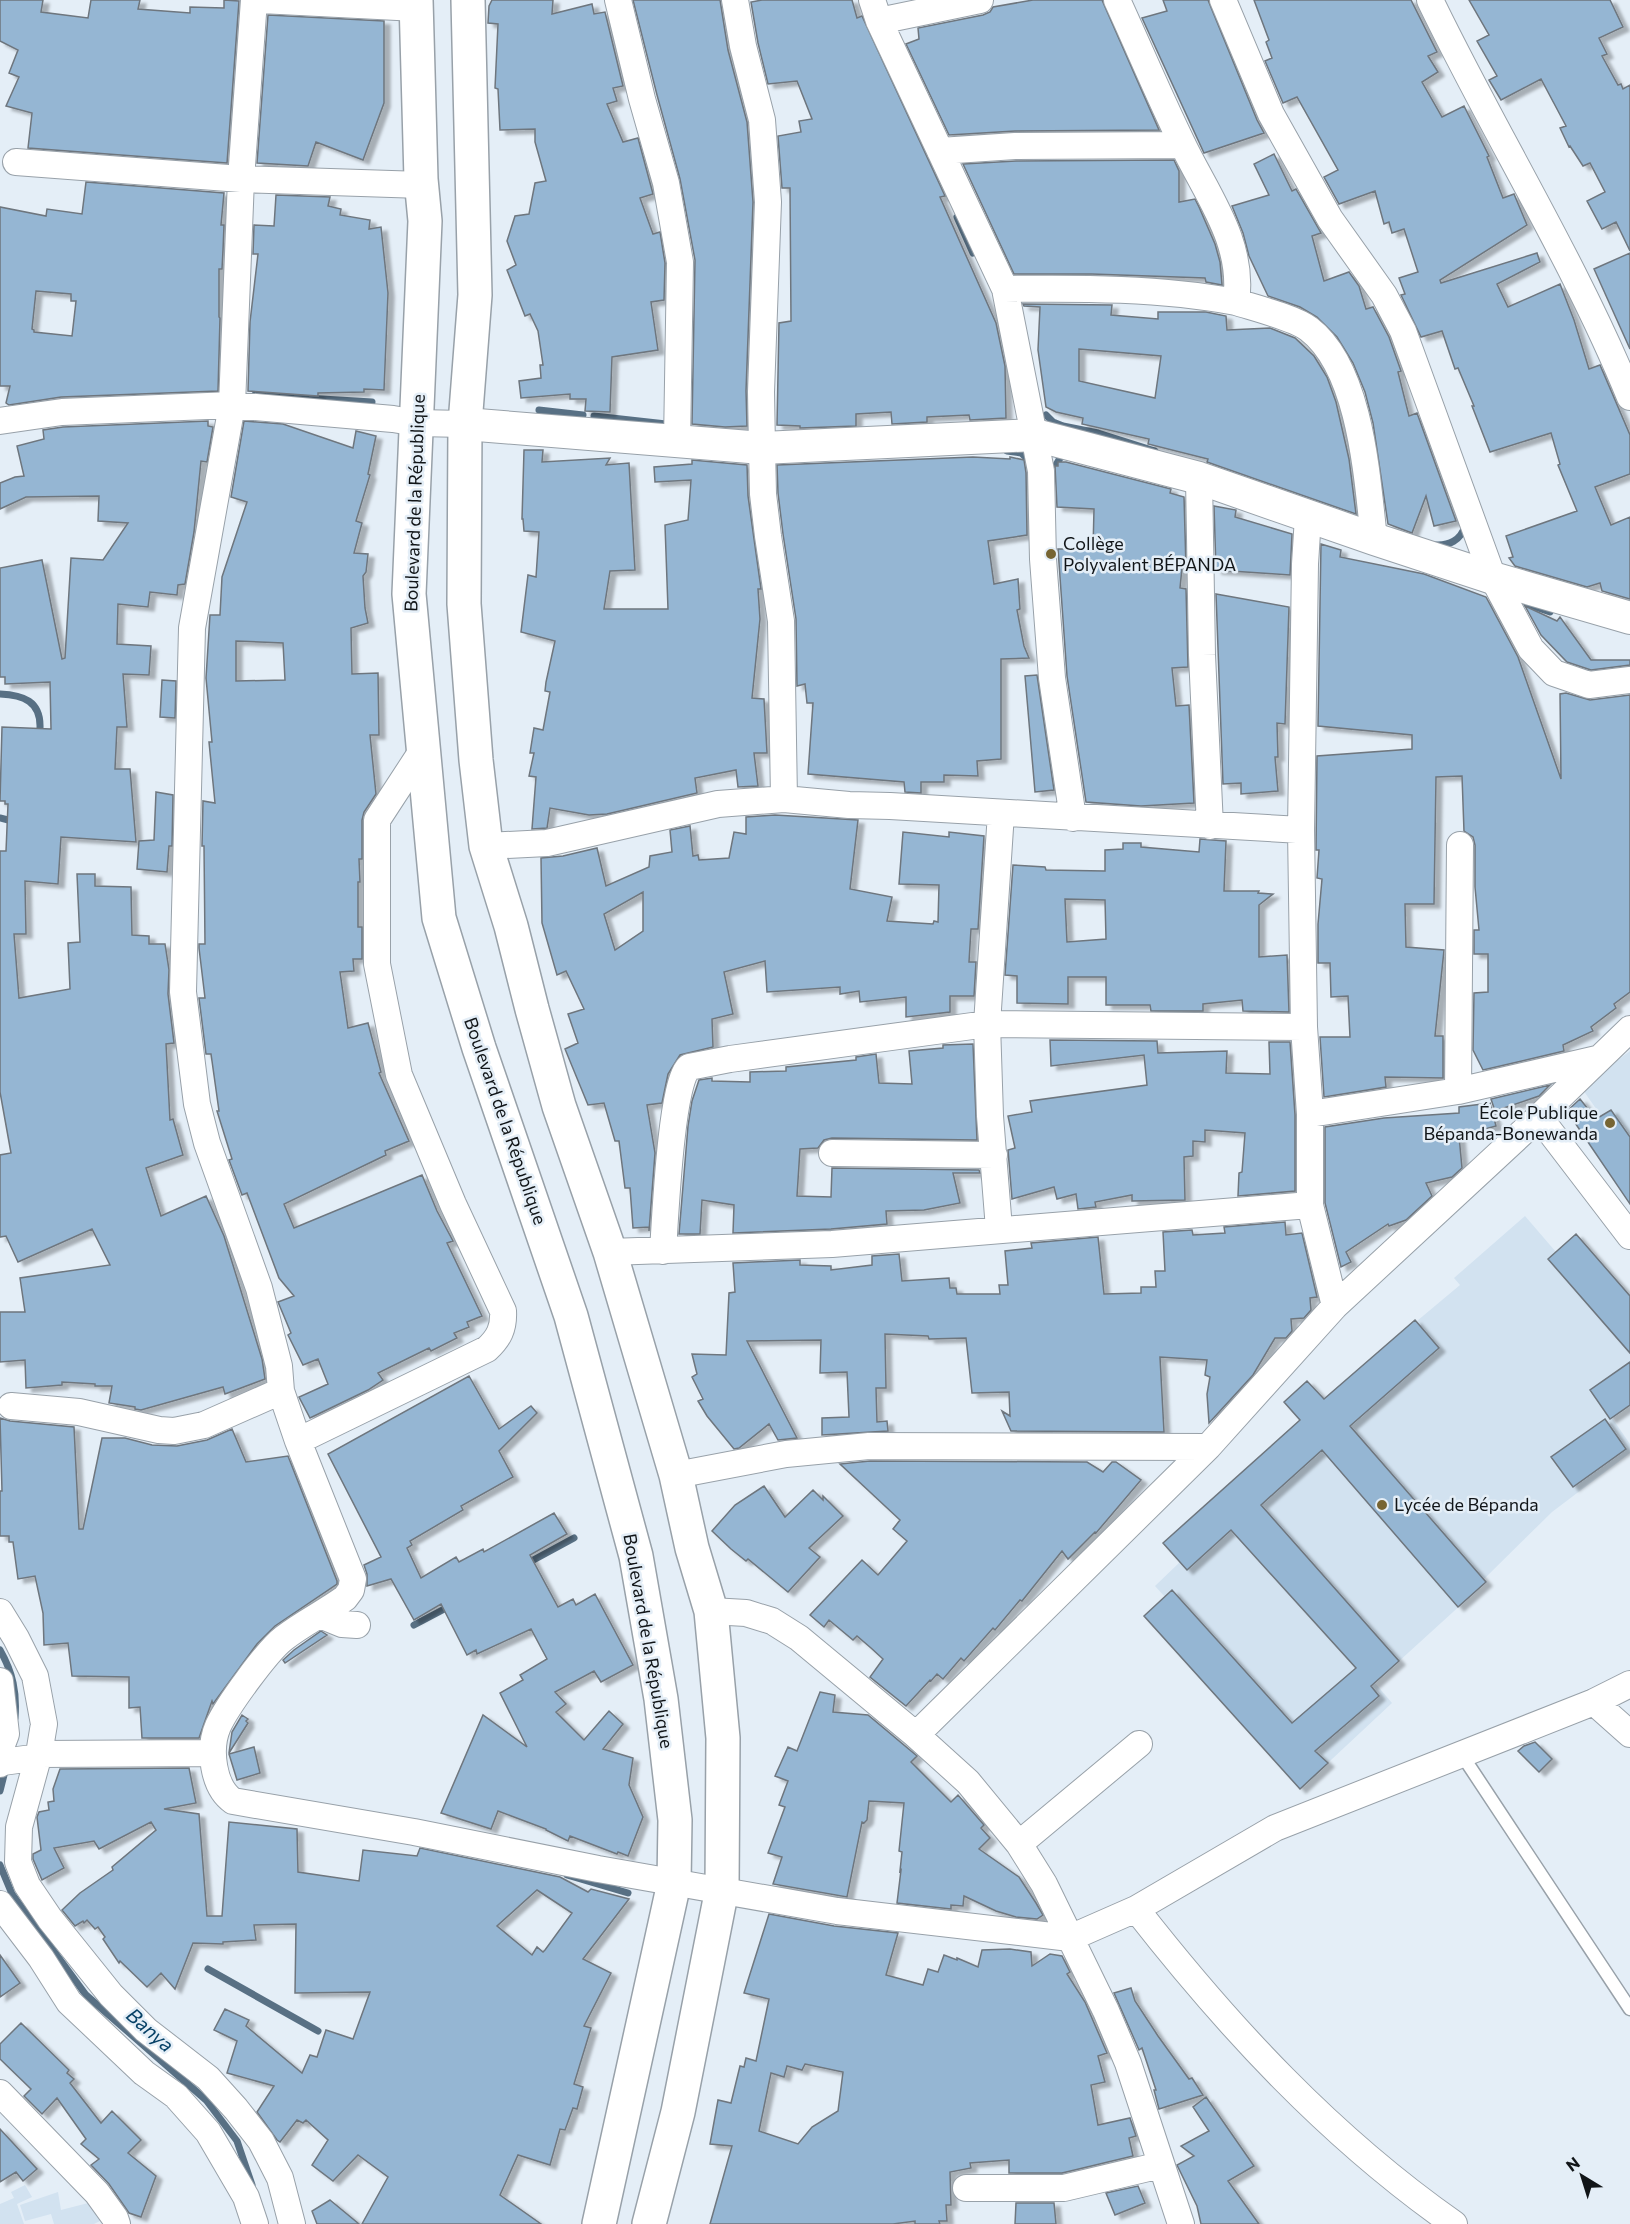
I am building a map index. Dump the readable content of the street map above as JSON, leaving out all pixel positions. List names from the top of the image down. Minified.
{"streets":{"main road":["Boulevard de la République"]},"water":["Banya"],"places":["Collège Polyvalent BÉPANDA","École Publique Bépanda-Bonewanda","Lycée de Bépanda"],"north":"top left"}
